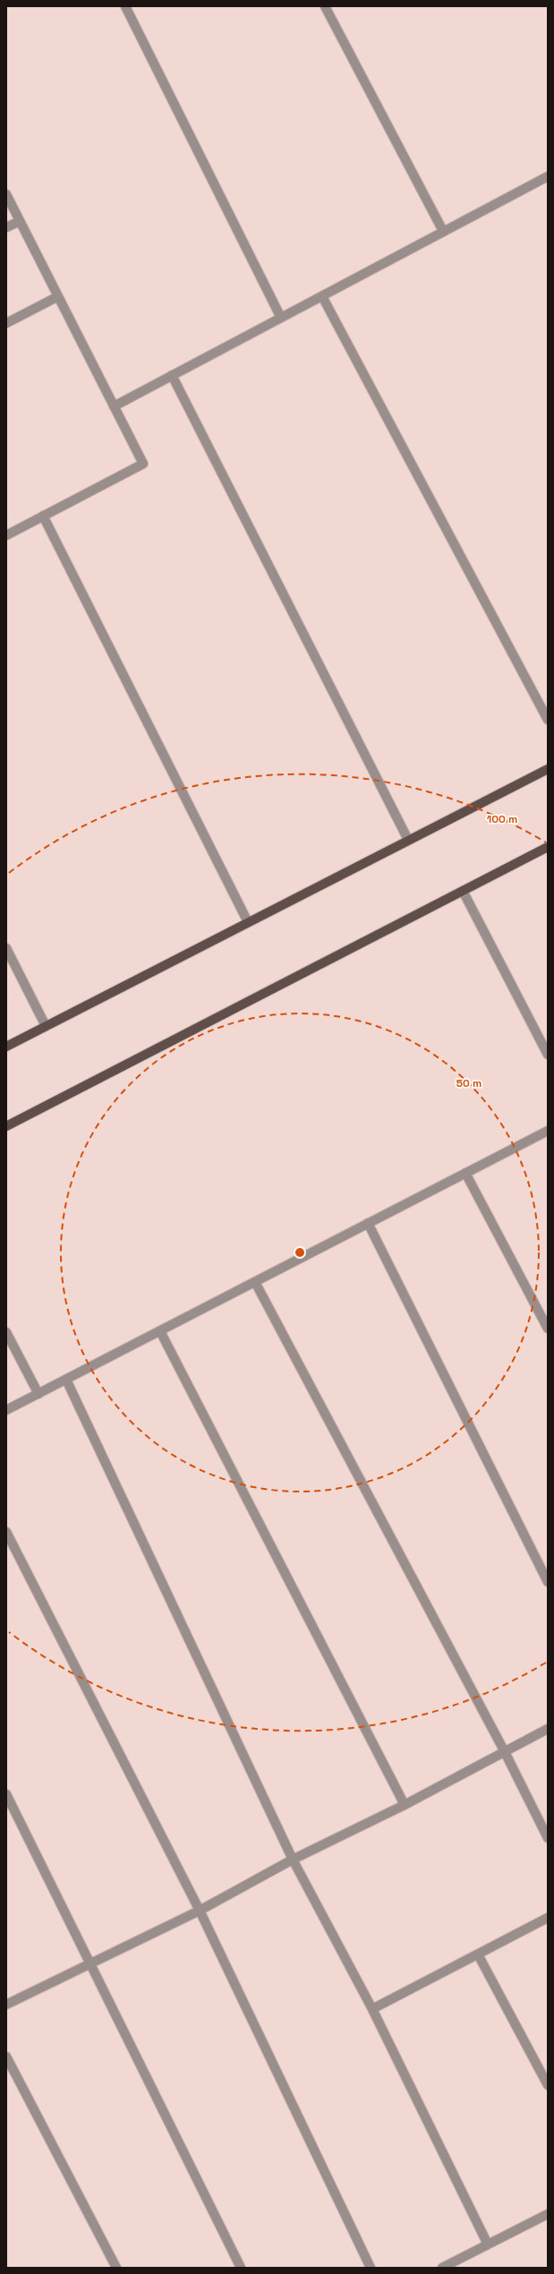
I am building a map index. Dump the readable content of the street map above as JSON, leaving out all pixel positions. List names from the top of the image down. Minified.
{"rings":["100 m","50 m"]}
